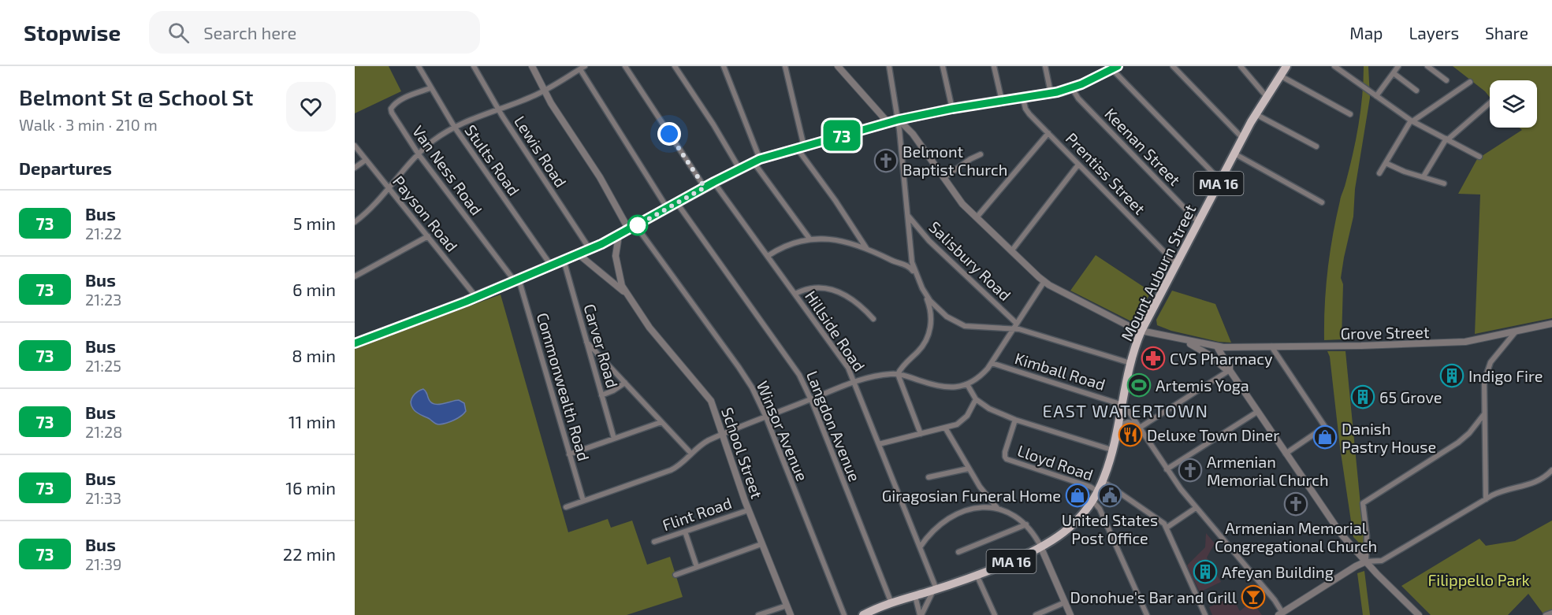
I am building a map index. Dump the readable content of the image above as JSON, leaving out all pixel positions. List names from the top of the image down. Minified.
{"streets":{"main road":["MA 16","Mount Auburn Street"],"street":["Keenan Street","Lewis Road","Stults Road","Van Ness Road","Prentiss Street","Payson Road","Salisbury Road","Hillside Road","Grove Street","Carver Road","Kimball Road","Commonwealth Road","Langdon Avenue","Winsor Avenue","School Street","Lloyd Road","Flint Road"]},"crossings":[["Keenan Street","Mount Auburn Street"],["Stults Road","Van Ness Road"],["Van Ness Road","Commonwealth Road"],["Prentiss Street","Mount Auburn Street"],["Mount Auburn Street","Hillside Road"],["Mount Auburn Street","Grove Street"],["Mount Auburn Street","Kimball Road"],["Mount Auburn Street","Langdon Avenue"],["Mount Auburn Street","Lloyd Road"],["School Street","Flint Road"]],"districts":["EAST WATERTOWN"],"parks":["Filippello Park"],"places":{"church":["Belmont Baptist Church","Armenian Memorial Church","Armenian Memorial Congregational Church"],"pharmacy":["CVS Pharmacy"],"building":["Indigo Fire","65 Grove","Afeyan Building"],"sports":["Artemis Yoga"],"restaurant":["Deluxe Town Diner"],"shop":["Danish Pastry House","Giragosian Funeral Home"],"public building":["United States Post Office"],"bar":["Donohue's Bar and Grill"]},"lines":["bus line 73"],"page":{"header":"Stopwise","search":"Search here","nav":["Map","Layers","Share"],"heading":[["Belmont St @ School St","Walk · 3 min · 210 m"],"Departures"],"on_map":"73","list":[{"mark":"73","name":"Bus","note":"21:22","value":"5 min"},{"mark":"73","name":"Bus","note":"21:23","value":"6 min"},{"mark":"73","name":"Bus","note":"21:25","value":"8 min"},{"mark":"73","name":"Bus","note":"21:28","value":"11 min"},{"mark":"73","name":"Bus","note":"21:33","value":"16 min"},{"mark":"73","name":"Bus","note":"21:39","value":"22 min"}]}}
